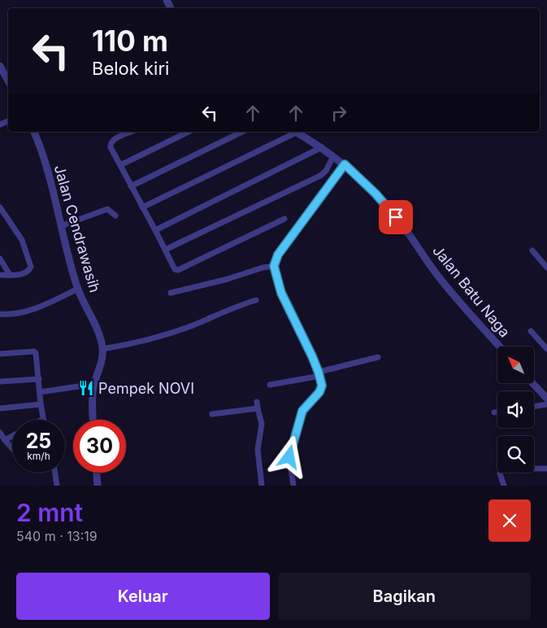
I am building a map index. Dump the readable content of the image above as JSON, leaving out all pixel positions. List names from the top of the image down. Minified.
{"streets":{"street":["Jalan Cendrawasih","Jalan Batu Naga"]},"places":{"restaurant":["Pempek NOVI"]},"north":"top left","page":{"turn":["110 m","Belok kiri"],"speed":"25 km/h","limit":"30","heading":["2 mnt","540 m · 13:19"],"buttons":["Keluar","Bagikan"]}}
